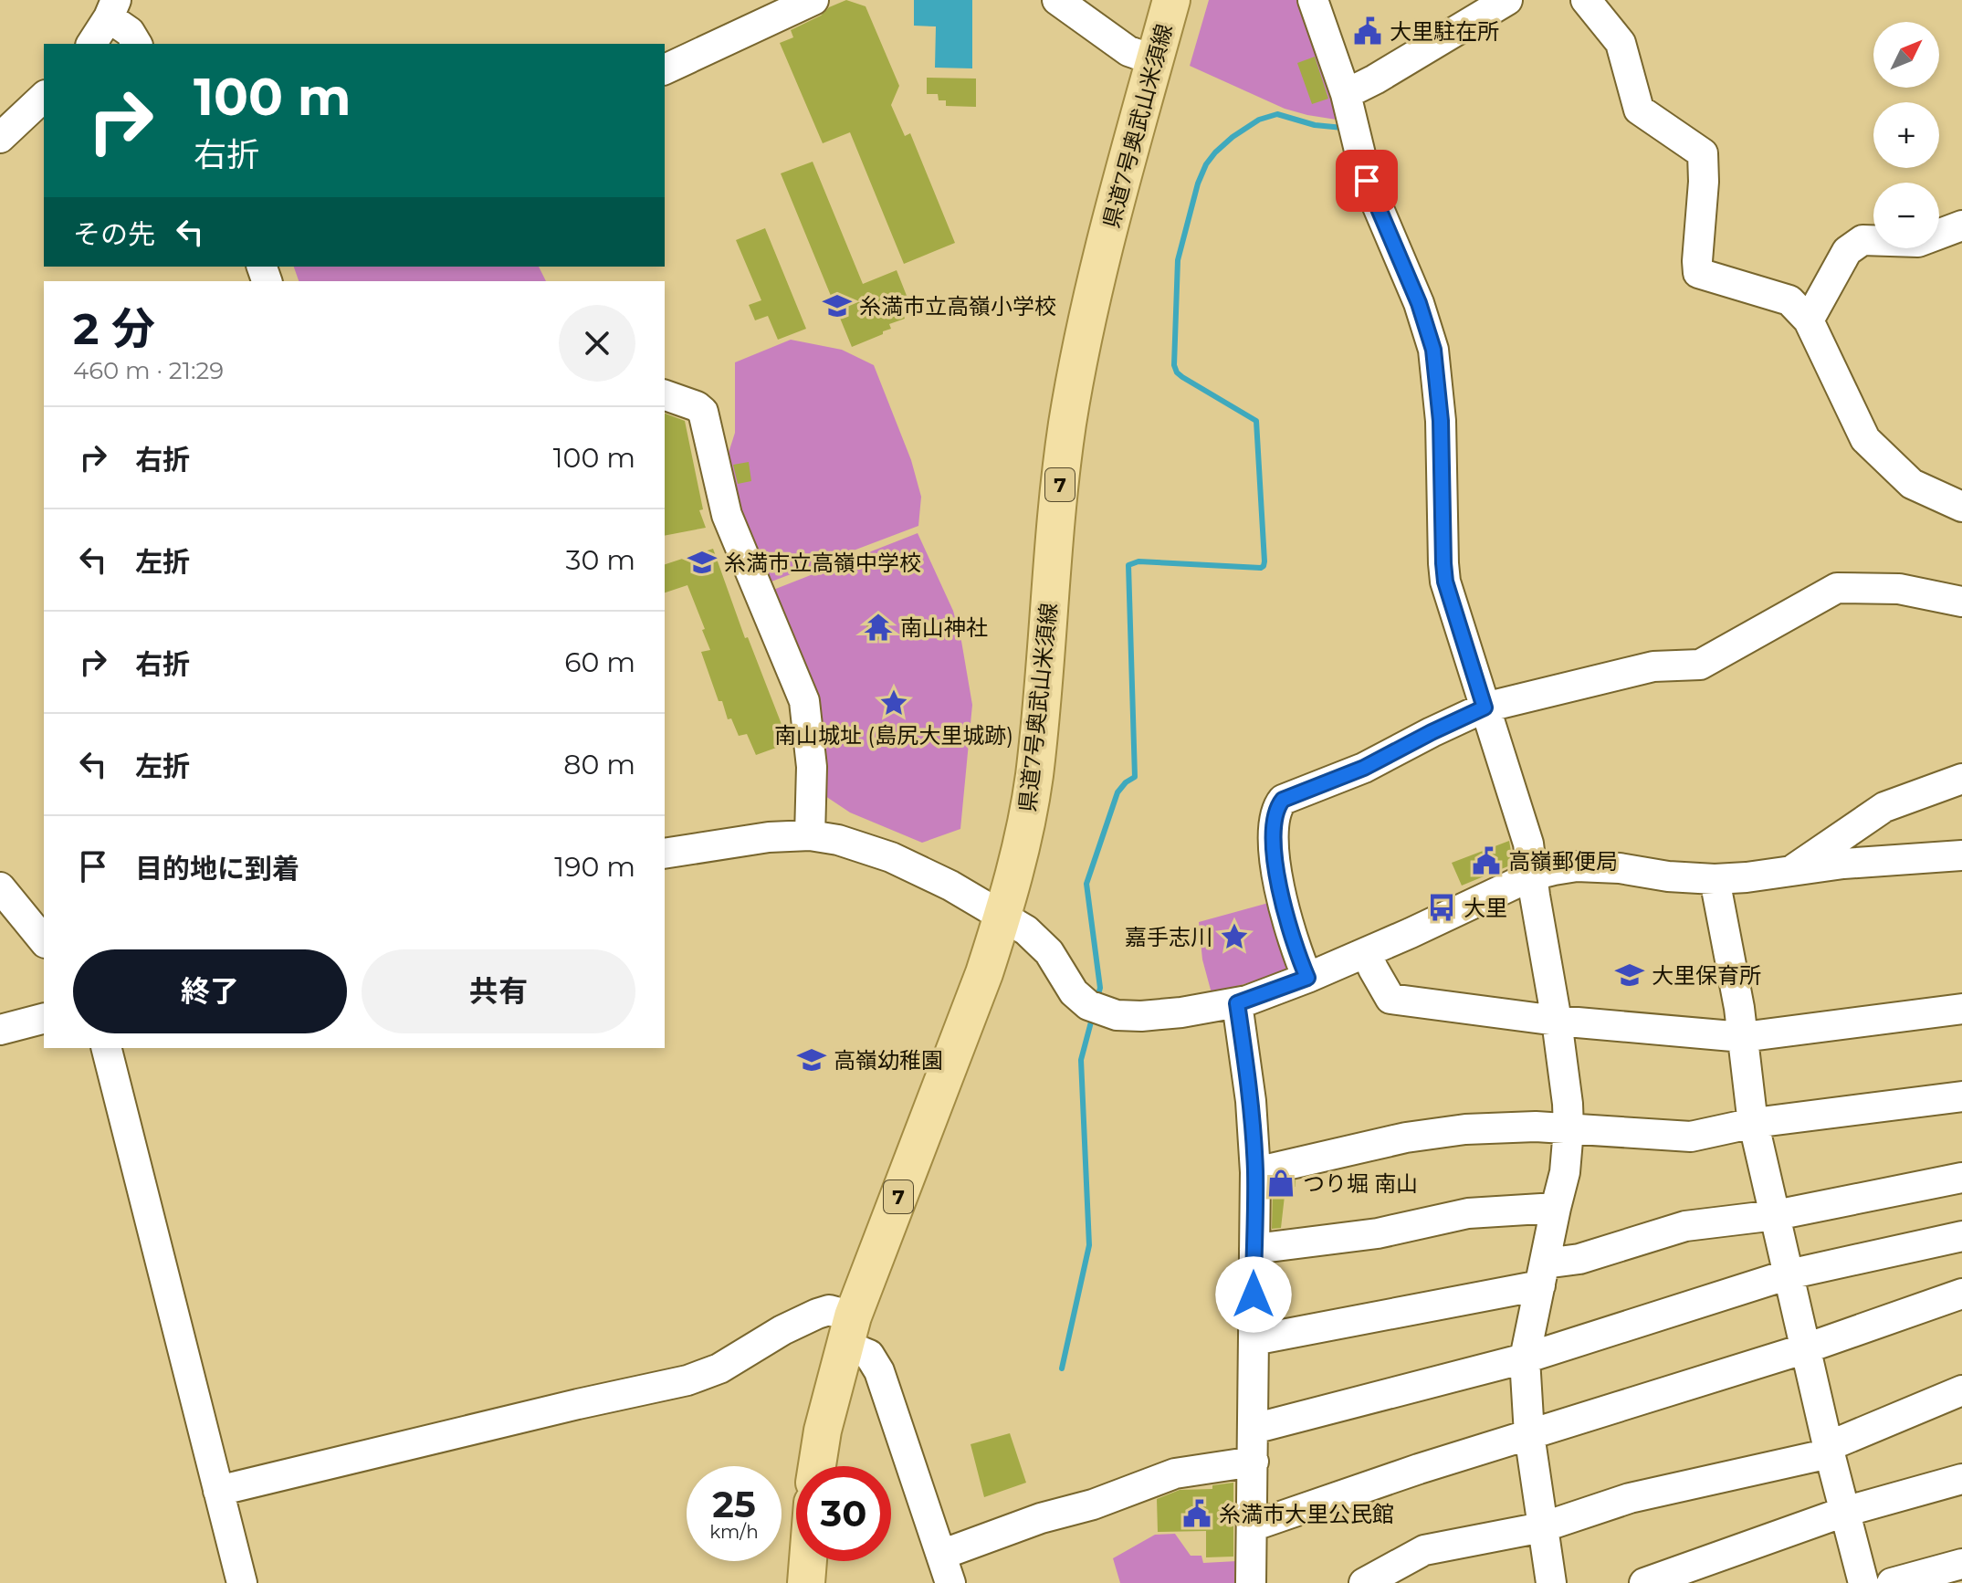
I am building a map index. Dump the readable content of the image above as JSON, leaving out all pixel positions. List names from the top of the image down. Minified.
{"streets":{"main road":["県道7号奥武山米須線","7"]},"places":{"public building":["大里駐在所","高嶺郵便局","糸満市大里公民館"],"school or university":["糸満市立高嶺小学校","糸満市立高嶺中学校","大里保育所","高嶺幼稚園"],"temple":["南山神社"],"place":["南山城址 (島尻大里城跡)","嘉手志川"],"bus stop":["大里"],"shop":["つり堀 南山"]},"north":"top right","page":{"map_buttons":["+","−"],"turn":["100 m","右折"],"then":"その先","heading":["2 分","460 m · 21:29"],"list":[{"name":"右折","value":"100 m"},{"name":"左折","value":"30 m"},{"name":"右折","value":"60 m"},{"name":"左折","value":"80 m"},{"name":"目的地に到着","value":"190 m"}],"buttons":["終了","共有"],"speed":"25 km/h","limit":"30"}}
